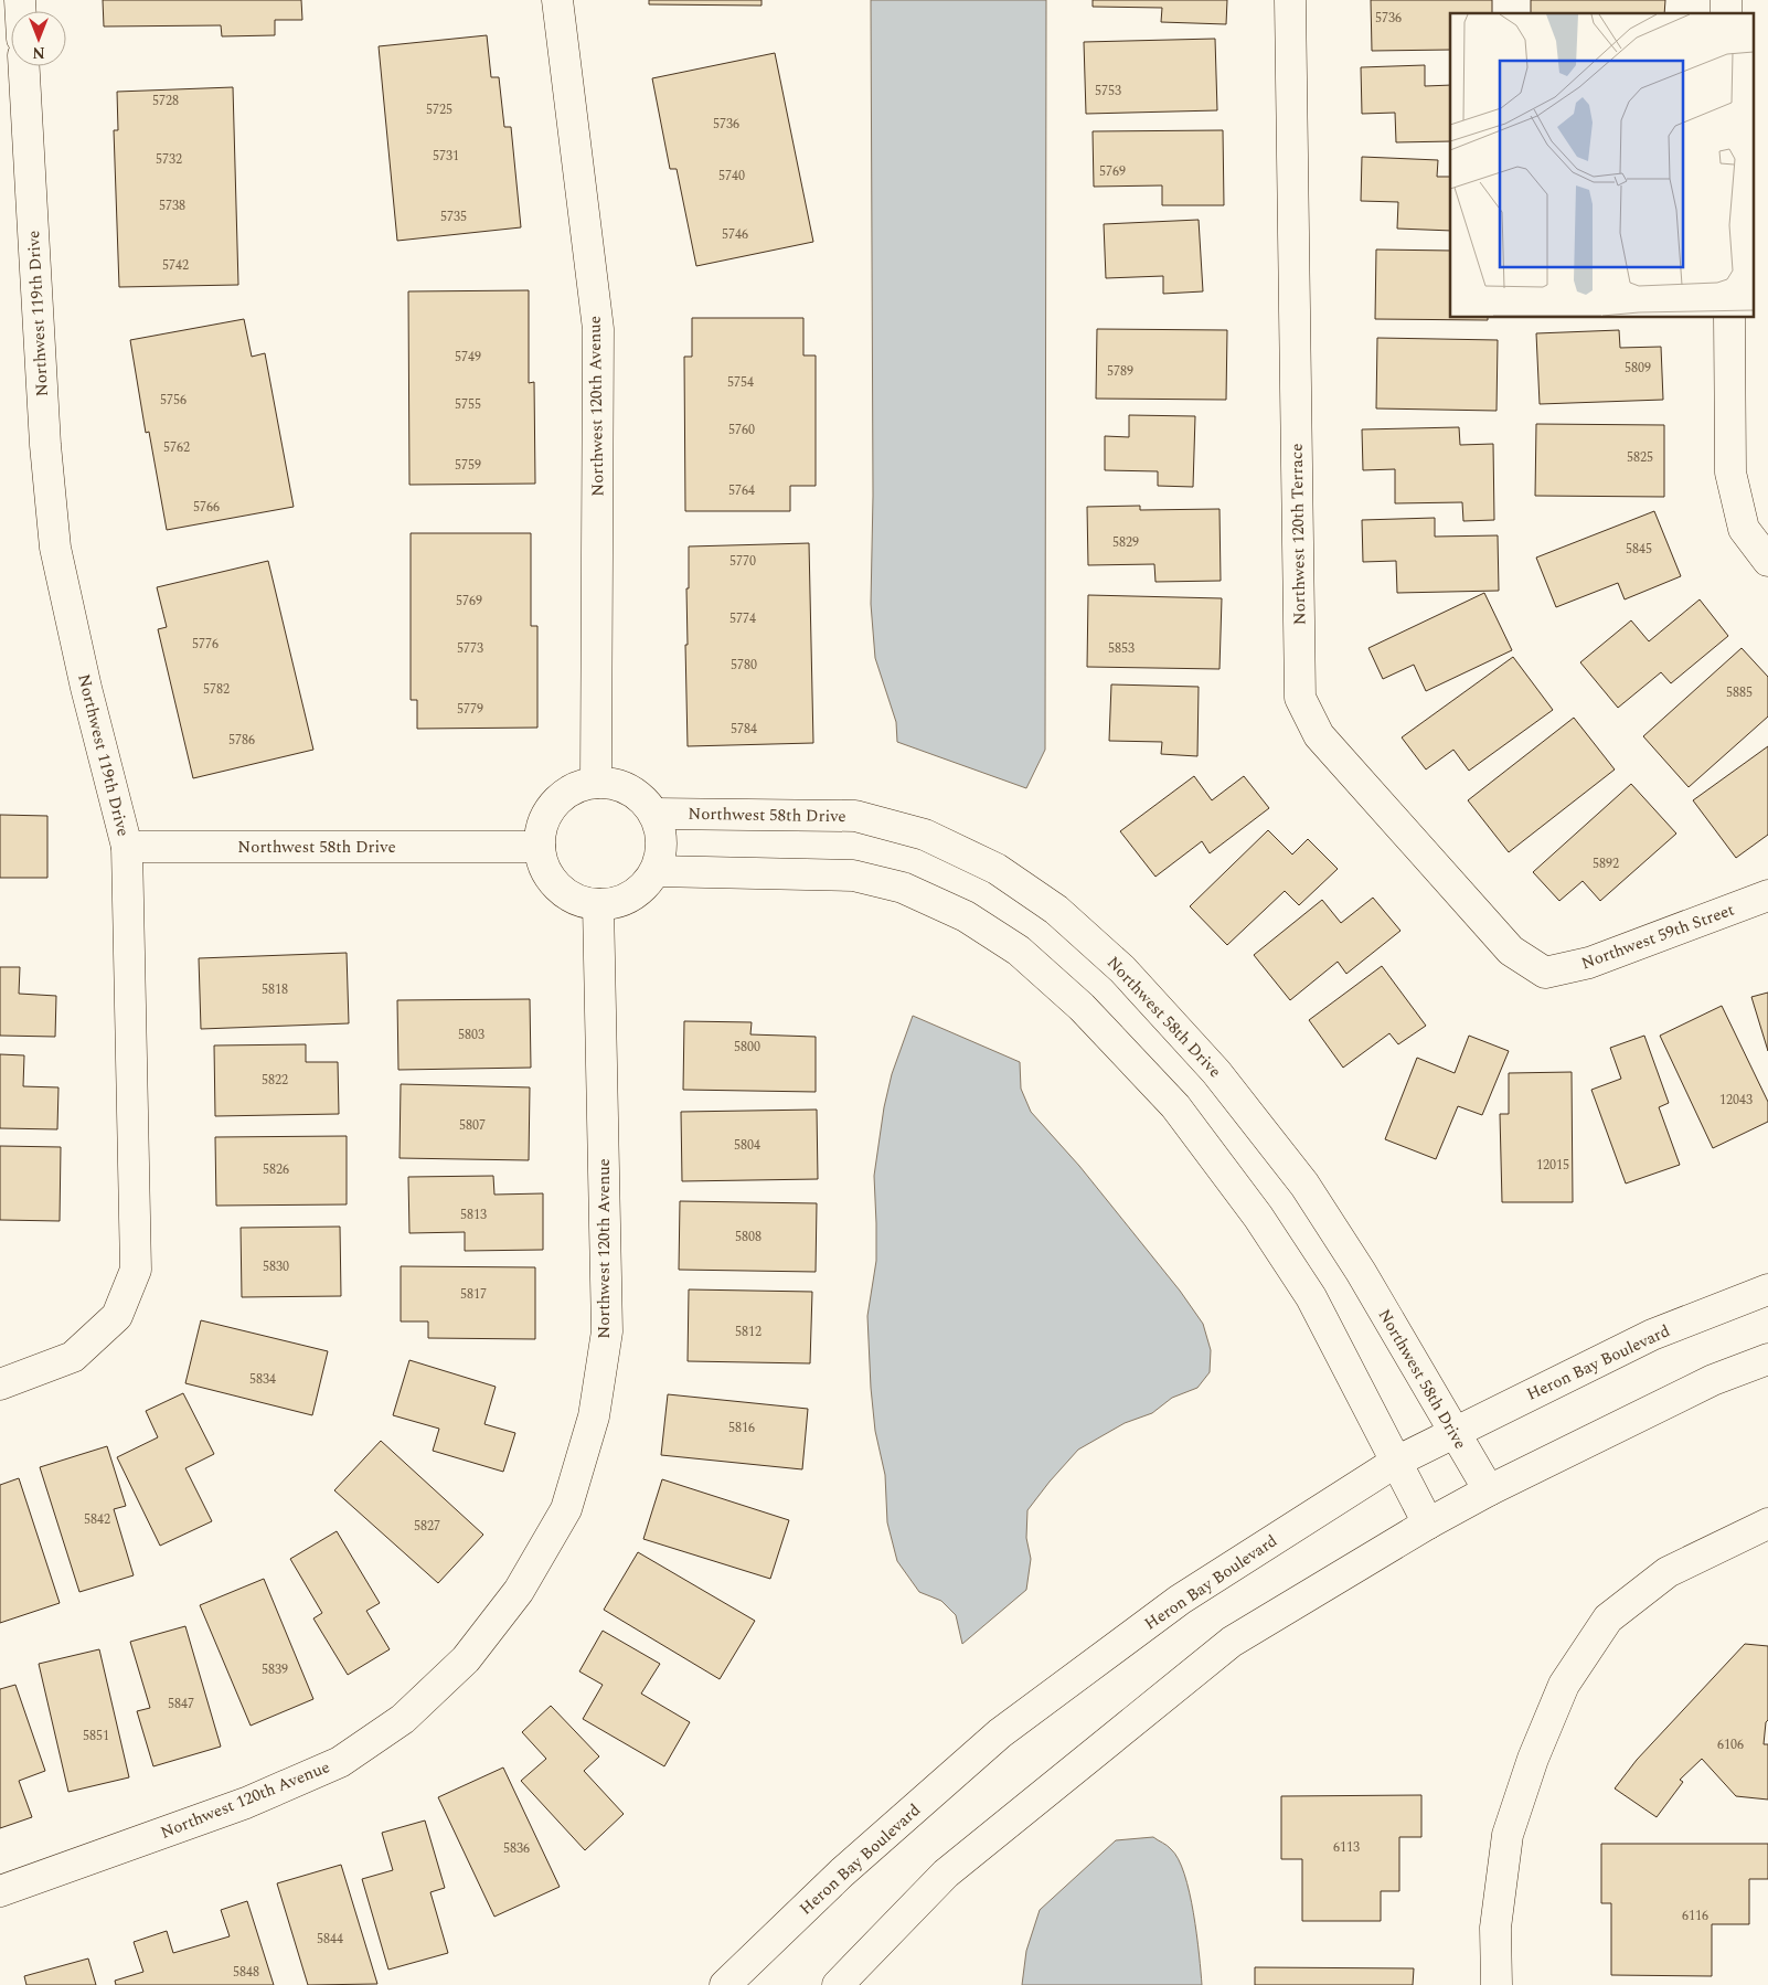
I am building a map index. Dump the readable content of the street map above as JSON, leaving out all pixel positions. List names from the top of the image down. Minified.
{"streets":{"street":["Northwest 119th Drive","Northwest 120th Avenue","Northwest 120th Terrace","Northwest 58th Drive","Northwest 59th Street","Heron Bay Boulevard"]},"crossings":[["Northwest 119th Drive","Northwest 58th Drive"],["Northwest 120th Avenue","Northwest 58th Drive"],["Northwest 120th Terrace","Northwest 59th Street"],["Northwest 58th Drive","Heron Bay Boulevard"]],"house_numbers":["5736","5753","5728","5725","5736","5731","5732","5769","5740","5738","5735","5746","5742","5749","5809","5789","5754","5756","5755","5760","5762","5825","5759","5764","5766","5829","5845","5770","5769","5774","5776","5773","5853","5780","5782","5885","5779","5784","5786","5892","5818","5803","5800","5822","12043","5807","5804","12015","5826","5813","5808","5830","5817","5812","5834","5816","5842","5827","5839","5847","5851","6106","6113","5836","6116","5844","5848"],"north":"bottom"}
